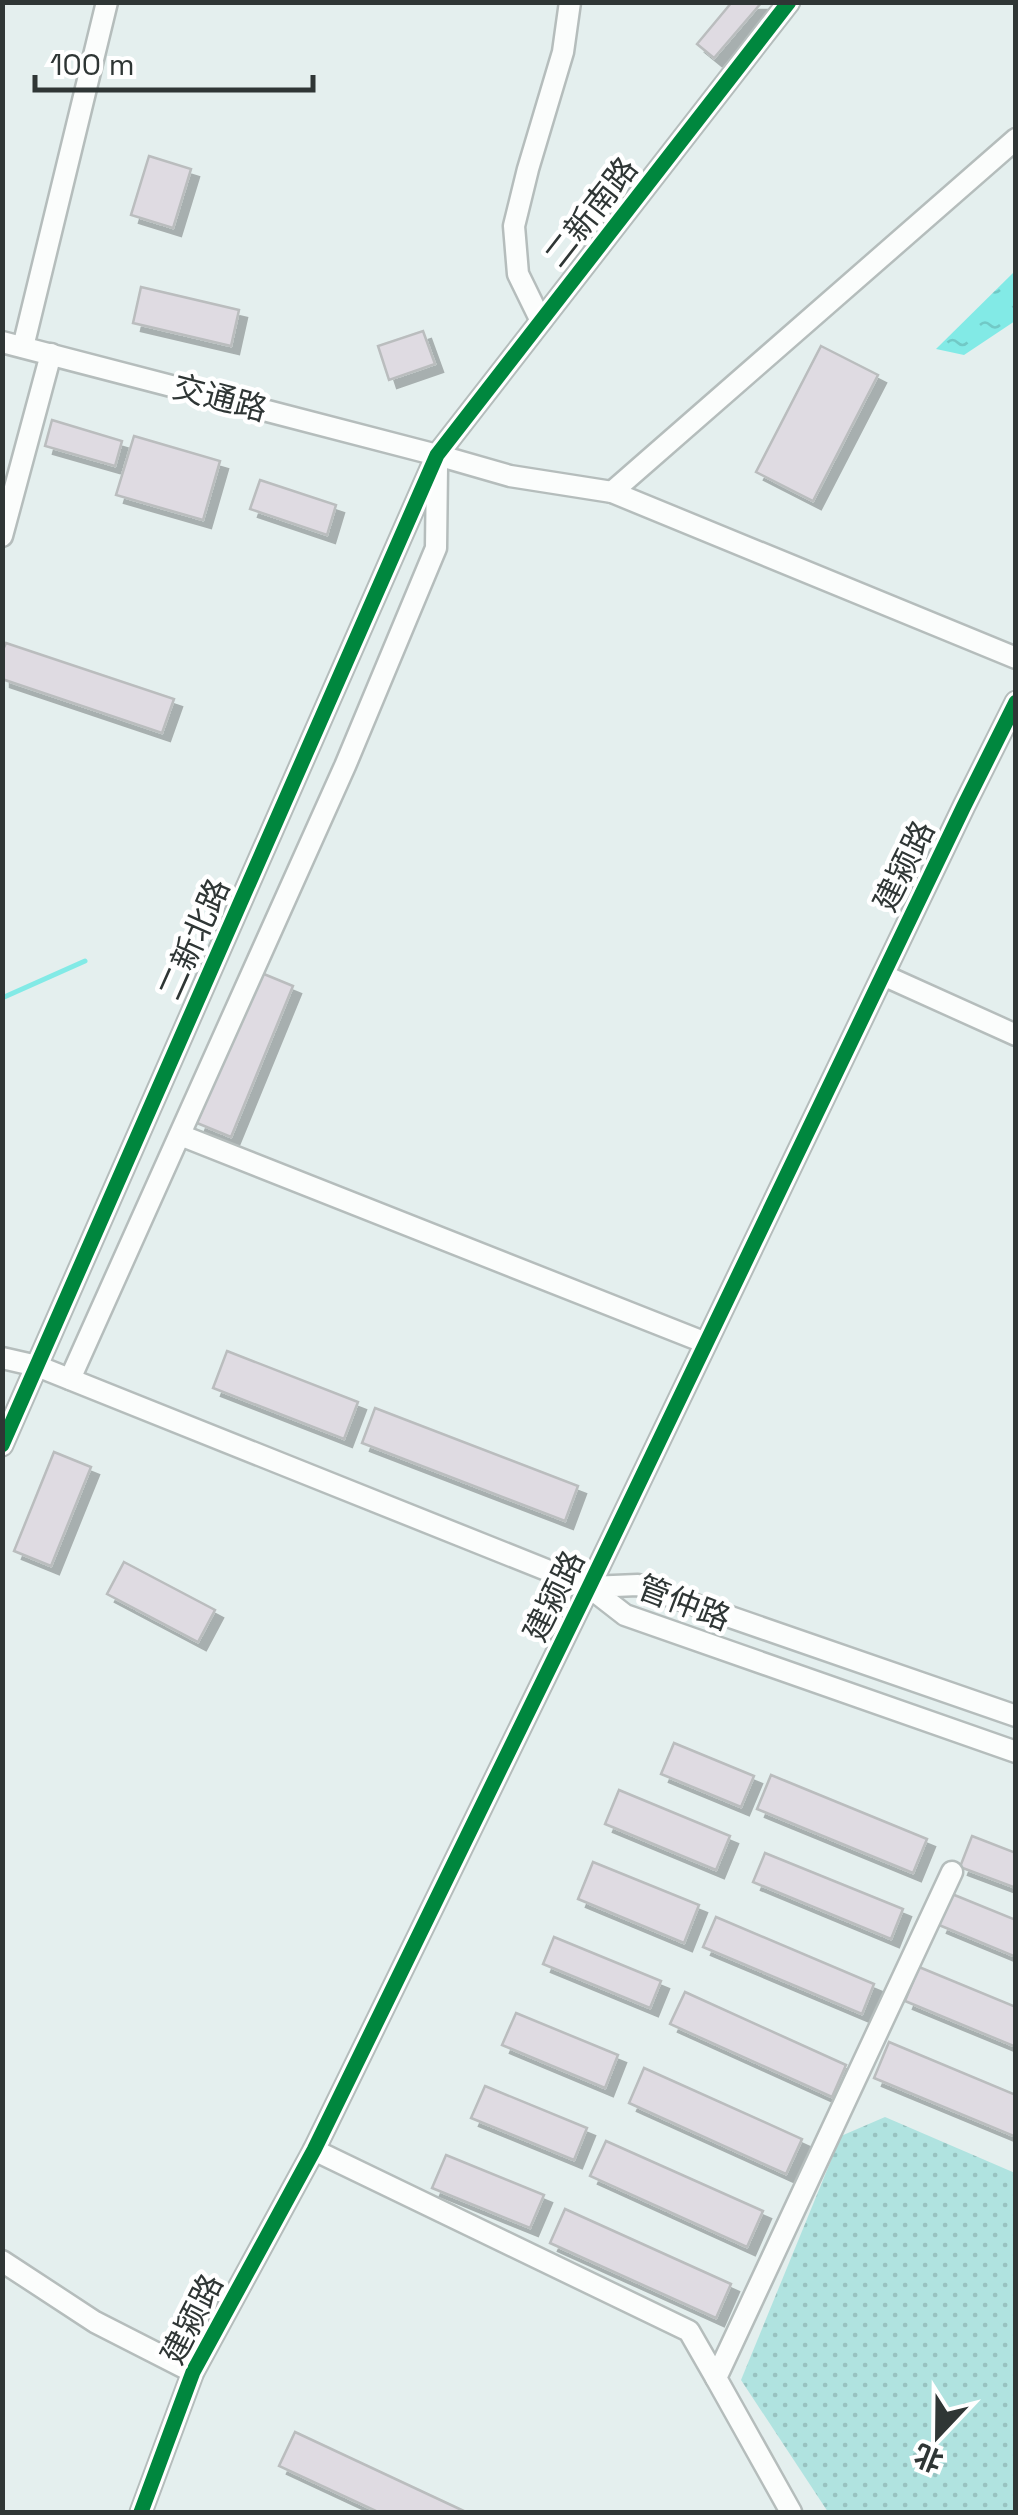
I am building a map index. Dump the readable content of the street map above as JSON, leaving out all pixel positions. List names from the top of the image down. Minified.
{"streets":{"street":["二新南路","交通路","建颍路","二新北路","管仲路"]},"crossings":[["二新南路","交通路"],["二新南路","二新北路"],["交通路","二新北路"],["建颍路","管仲路"],["二新北路","管仲路"]],"scale_bar":"100 m","north":"bottom"}
